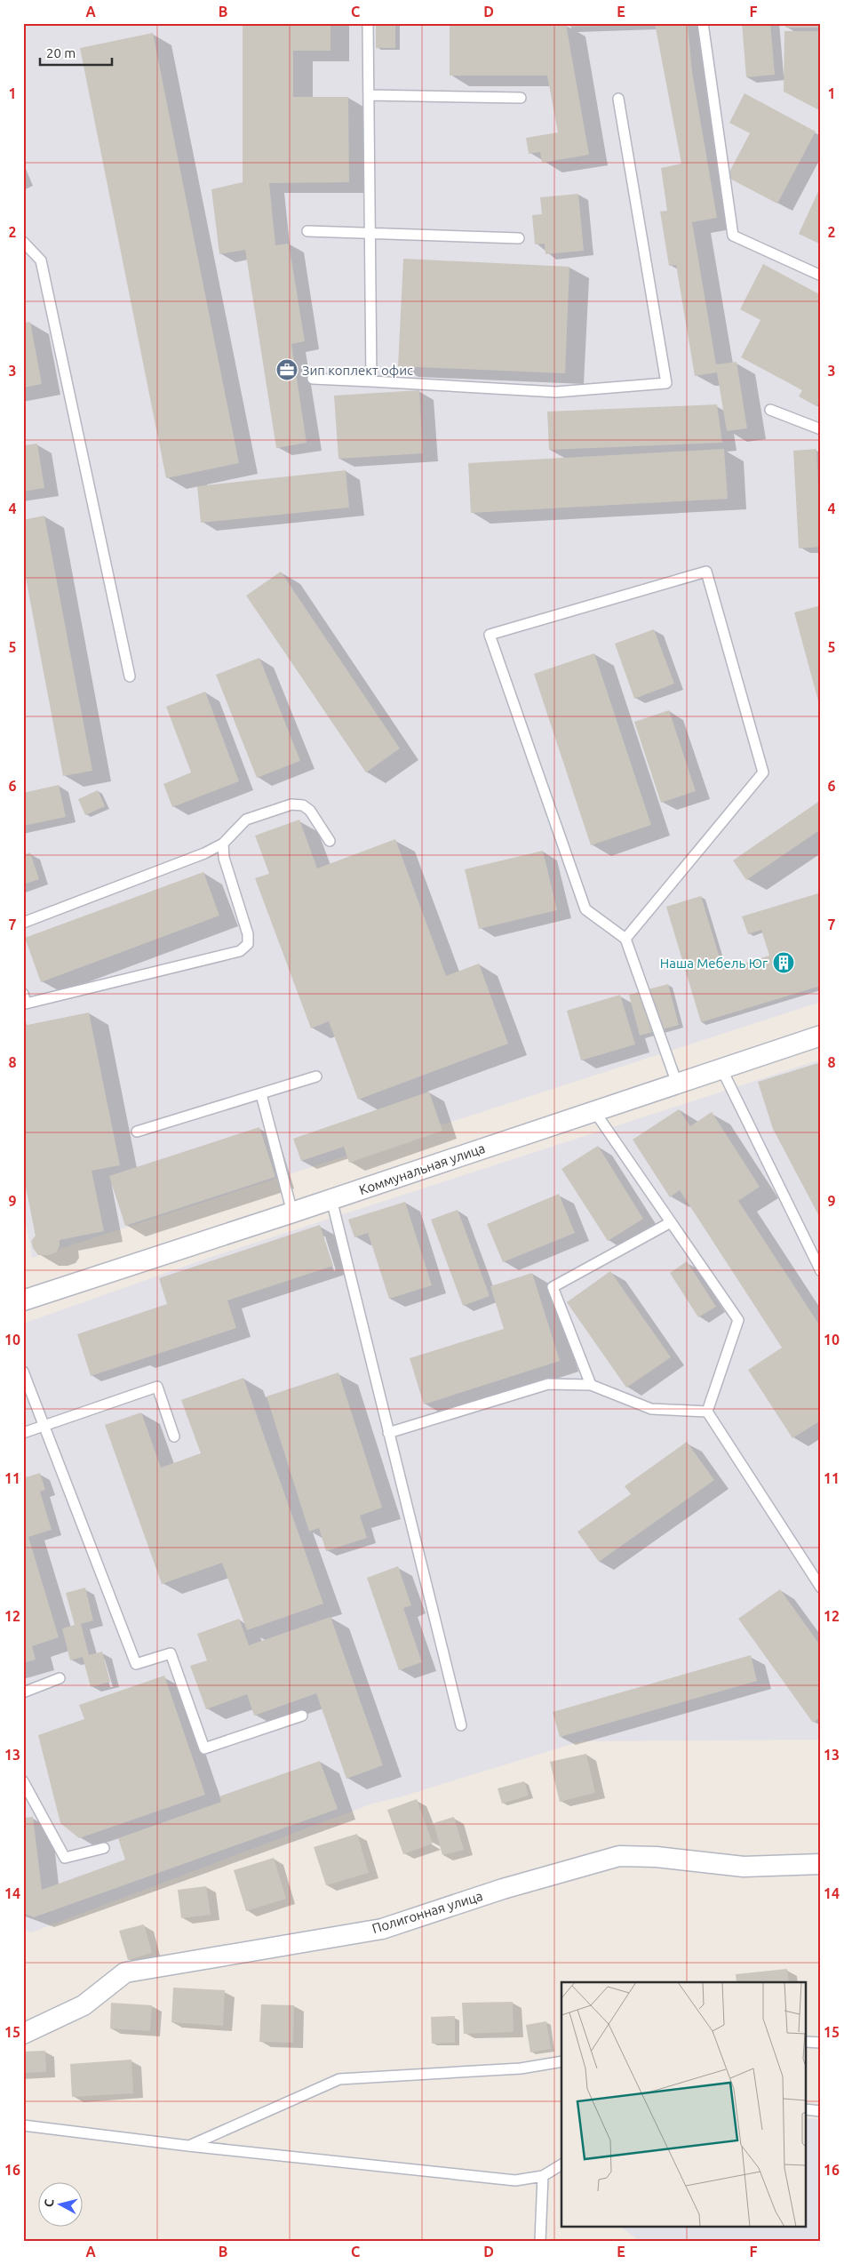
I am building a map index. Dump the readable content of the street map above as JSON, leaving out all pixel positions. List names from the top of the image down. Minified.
{"streets":{"street":["Коммунальная улица","Полигонная улица"]},"places":{"office":["Зип коплект офис"],"building":["Наша Мебель Юг"]},"scale_bar":"20 m","north":"left","grid":{"columns":["A","B","C","D","E","F"],"rows":["1","2","3","4","5","6","7","8","9","10","11","12","13","14","15","16"]}}
